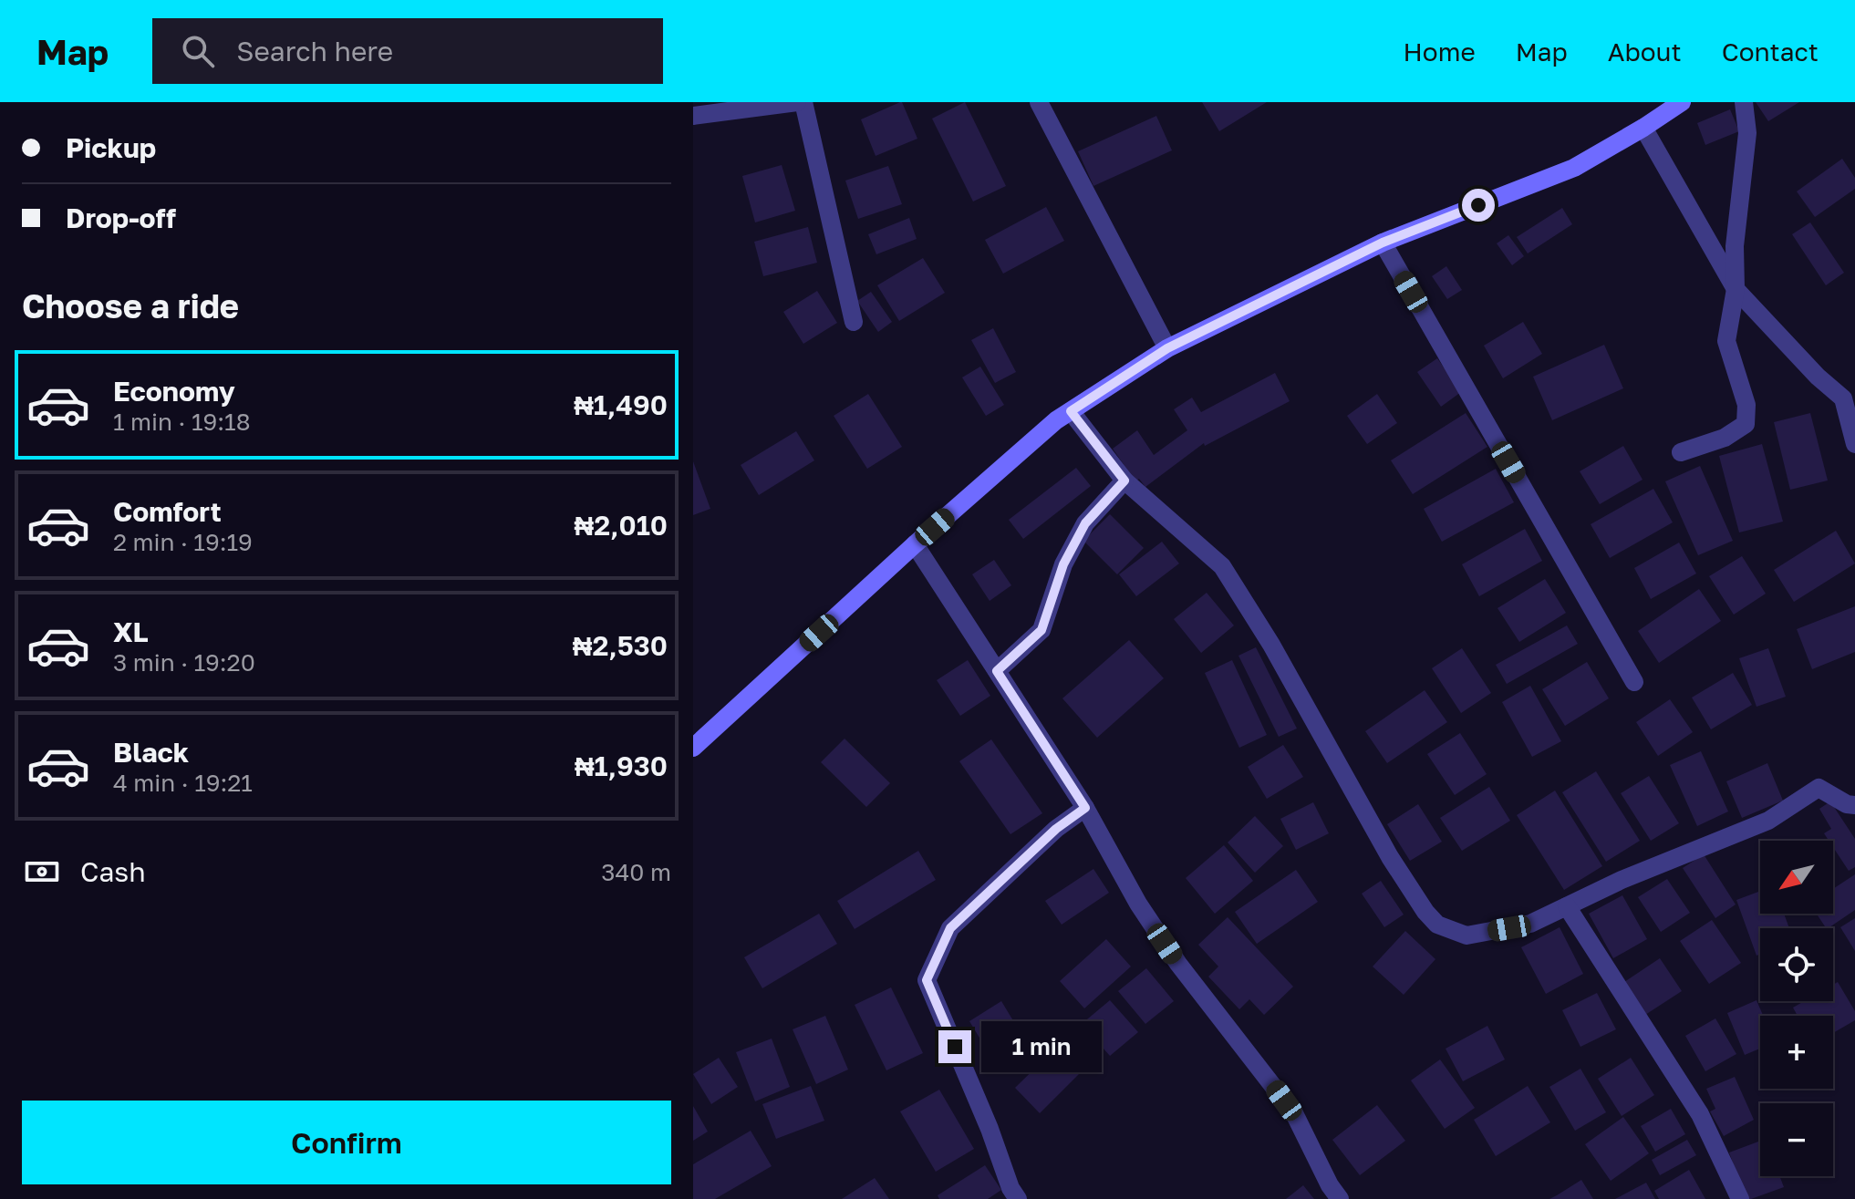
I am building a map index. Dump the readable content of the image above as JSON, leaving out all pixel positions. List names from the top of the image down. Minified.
{"north":"bottom left","page":{"header":"Map","search":"Search here","nav":["Home","Map","About","Contact"],"banner":["Pickup","Drop-off"],"heading":"Choose a ride","list":[{"name":"Economy","note":"1 min · 19:18","value":"₦1,490"},{"name":"Comfort","note":"2 min · 19:19","value":"₦2,010"},{"name":"XL","note":"3 min · 19:20","value":"₦2,530"},{"name":"Black","note":"4 min · 19:21","value":"₦1,930"}],"pay":["Cash","340 m"],"map_buttons":["+","−"],"bubble":"1 min","buttons":"Confirm"}}
